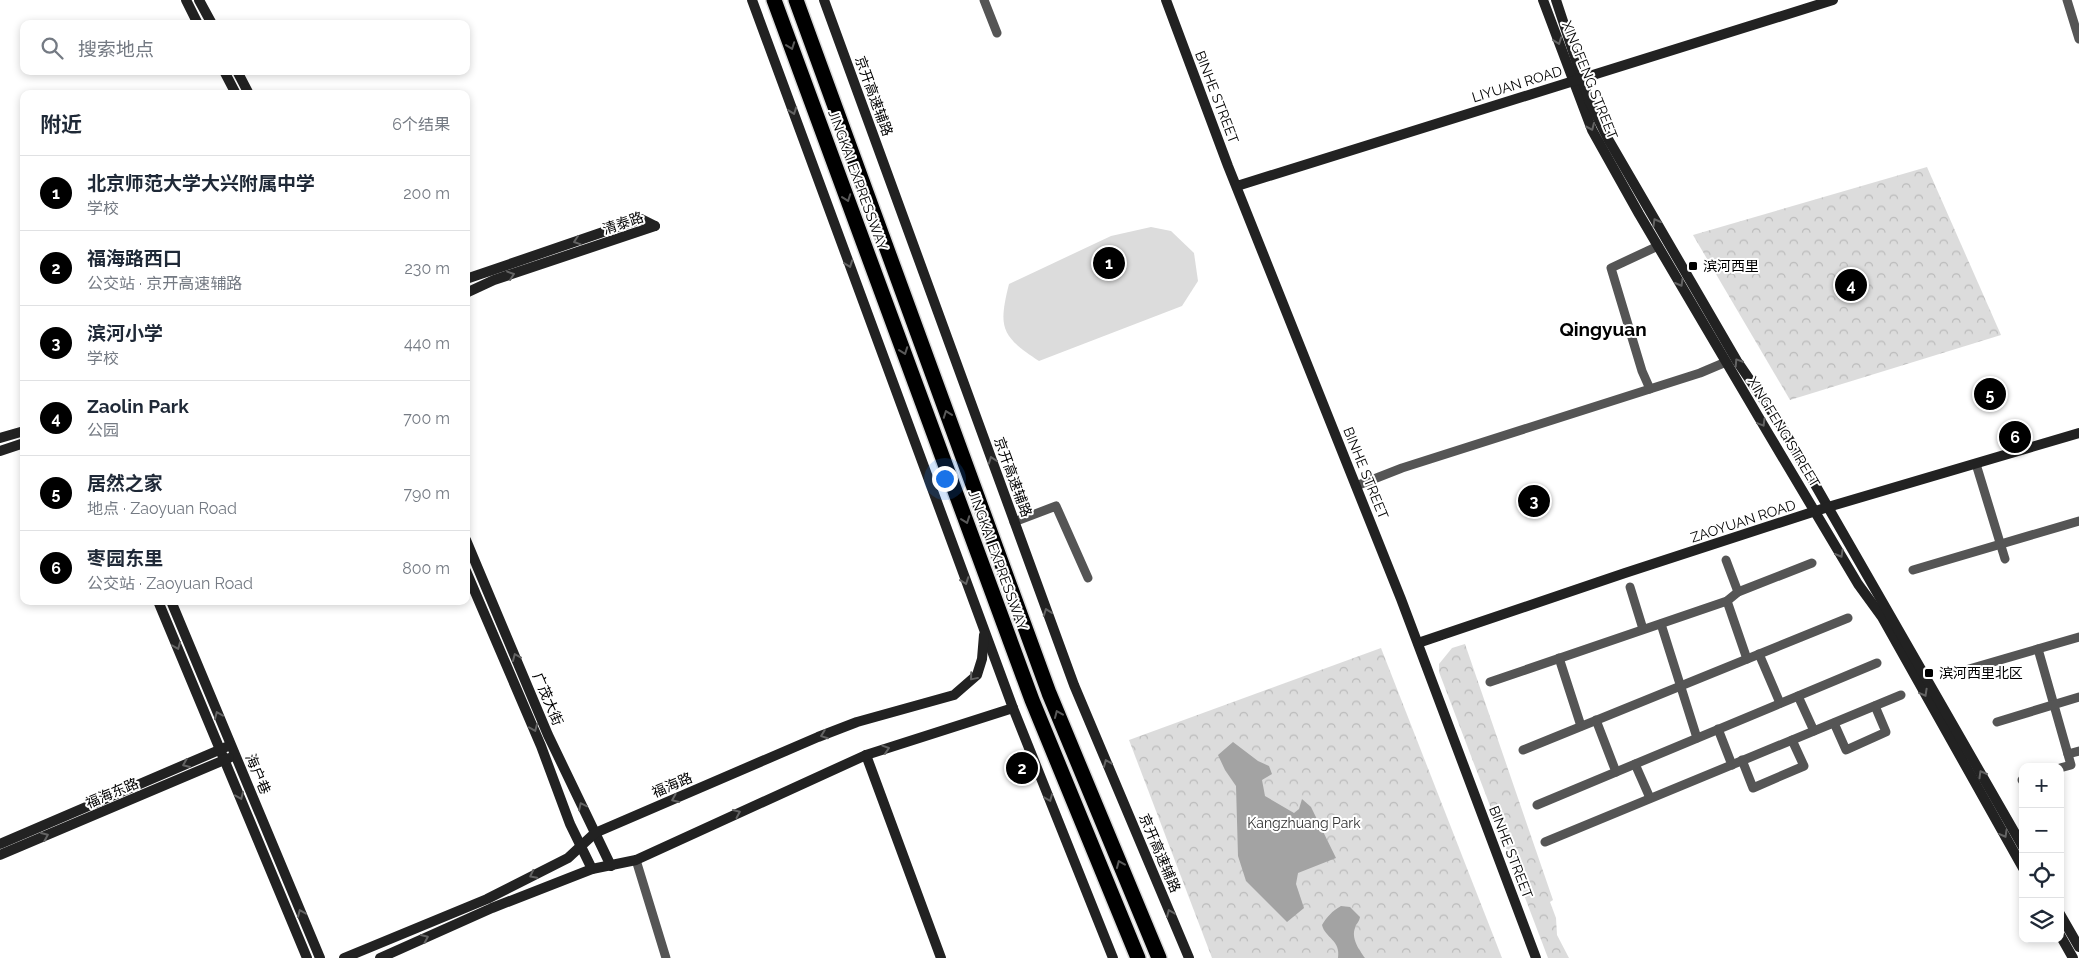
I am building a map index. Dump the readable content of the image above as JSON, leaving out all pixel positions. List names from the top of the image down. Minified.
{"streets":{"highway":["JINGKAI EXPRESSWAY"],"main road":["XINGFENG STREET","LIYUAN ROAD","京开高速辅路","BINHE STREET","清泰路","ZAOYUAN ROAD","广茂大街","海户巷","福海路","福海东路"]},"crossings":[["XINGFENG STREET","LIYUAN ROAD"],["XINGFENG STREET","ZAOYUAN ROAD"],["LIYUAN ROAD","BINHE STREET"],["BINHE STREET","ZAOYUAN ROAD"],["广茂大街","福海路"],["海户巷","福海东路"]],"districts":["Qingyuan"],"parks":["Kangzhuang Park"],"places":{"transit":["滨河西里","滨河西里北区"]},"page":{"search":"搜索地点","heading":["附近","6个结果"],"list":[{"mark":"1","name":"北京师范大学大兴附属中学","note":"学校","value":"200 m"},{"mark":"2","name":"福海路西口","note":"公交站 · 京开高速辅路","value":"230 m"},{"mark":"3","name":"滨河小学","note":"学校","value":"440 m"},{"mark":"4","name":"Zaolin Park","note":"公园","value":"700 m"},{"mark":"5","name":"居然之家","note":"地点 · Zaoyuan Road","value":"790 m"},{"mark":"6","name":"枣园东里","note":"公交站 · Zaoyuan Road","value":"800 m"}],"pins":["1","4","5","6","3","2"],"map_buttons":["+","−"]}}
